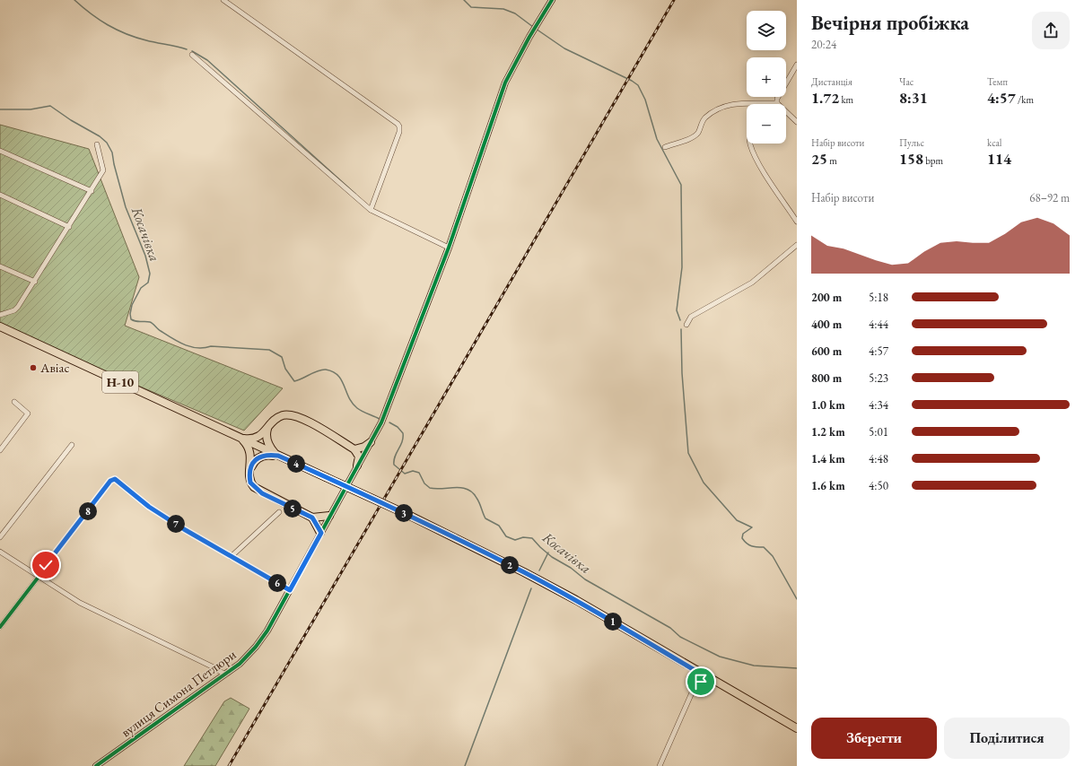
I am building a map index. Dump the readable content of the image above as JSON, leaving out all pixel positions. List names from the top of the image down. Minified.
{"streets":{"main road":["Н-10"],"street":["вулиця Симона Петлюри"]},"water":["Косачівка"],"places":["Авіас"],"page":{"heading":["Вечірня пробіжка","20:24"],"map_buttons":["+","−"],"stats":[["Дистанція","1.72 km"],["Час","8:31"],["Темп","4:57 /km"],["Набір висоти","25 m"],["Пульс","158 bpm"],["kcal","114"]],"chart":["Набір висоти","68–92 m"],"list":[{"name":"200 m","note":"5:18"},{"name":"400 m","note":"4:44"},{"name":"600 m","note":"4:57"},{"name":"800 m","note":"5:23"},{"name":"1.0 km","note":"4:34"},{"name":"1.2 km","note":"5:01"},{"name":"1.4 km","note":"4:48"},{"name":"1.6 km","note":"4:50"}],"pins":["4","5","8","3","7","2","6","1"],"buttons":["Зберегти","Поділитися"]}}
